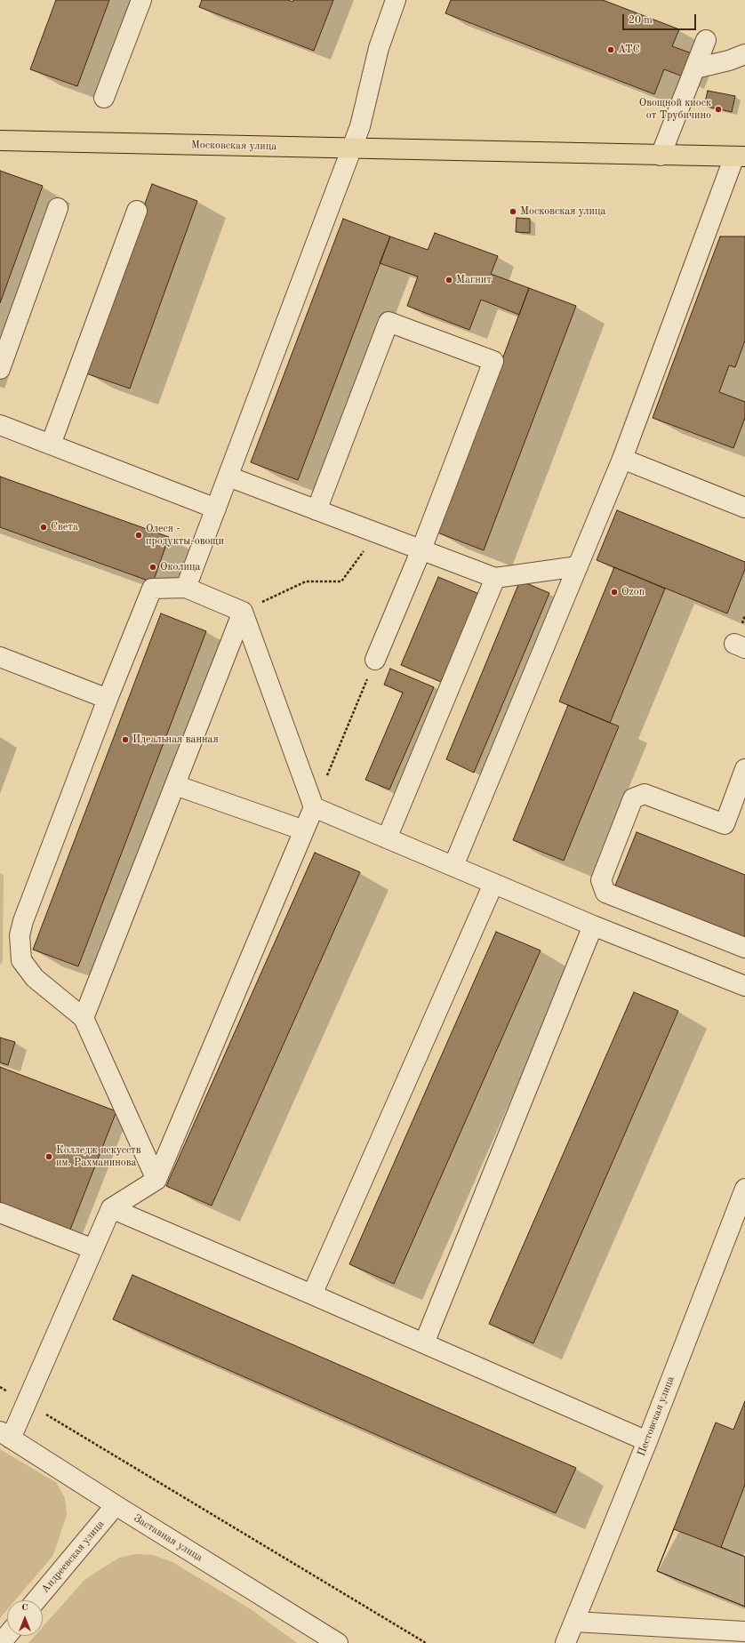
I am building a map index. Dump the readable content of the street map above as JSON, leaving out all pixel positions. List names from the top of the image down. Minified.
{"streets":{"main road":["Московская улица"],"street":["Пестовская улица","Заставная улица","Андреевская улица"]},"crossings":[["Заставная улица","Андреевская улица"]],"places":["АТС","Овощной киоск от Трубичино","Московская улица","Магнит","Света","Олеся - продукты-овощи","Околица","Ozon","Идеальная ванная","Колледж искусств им. Рахманинова"],"scale_bar":"20 m","north":"top"}
